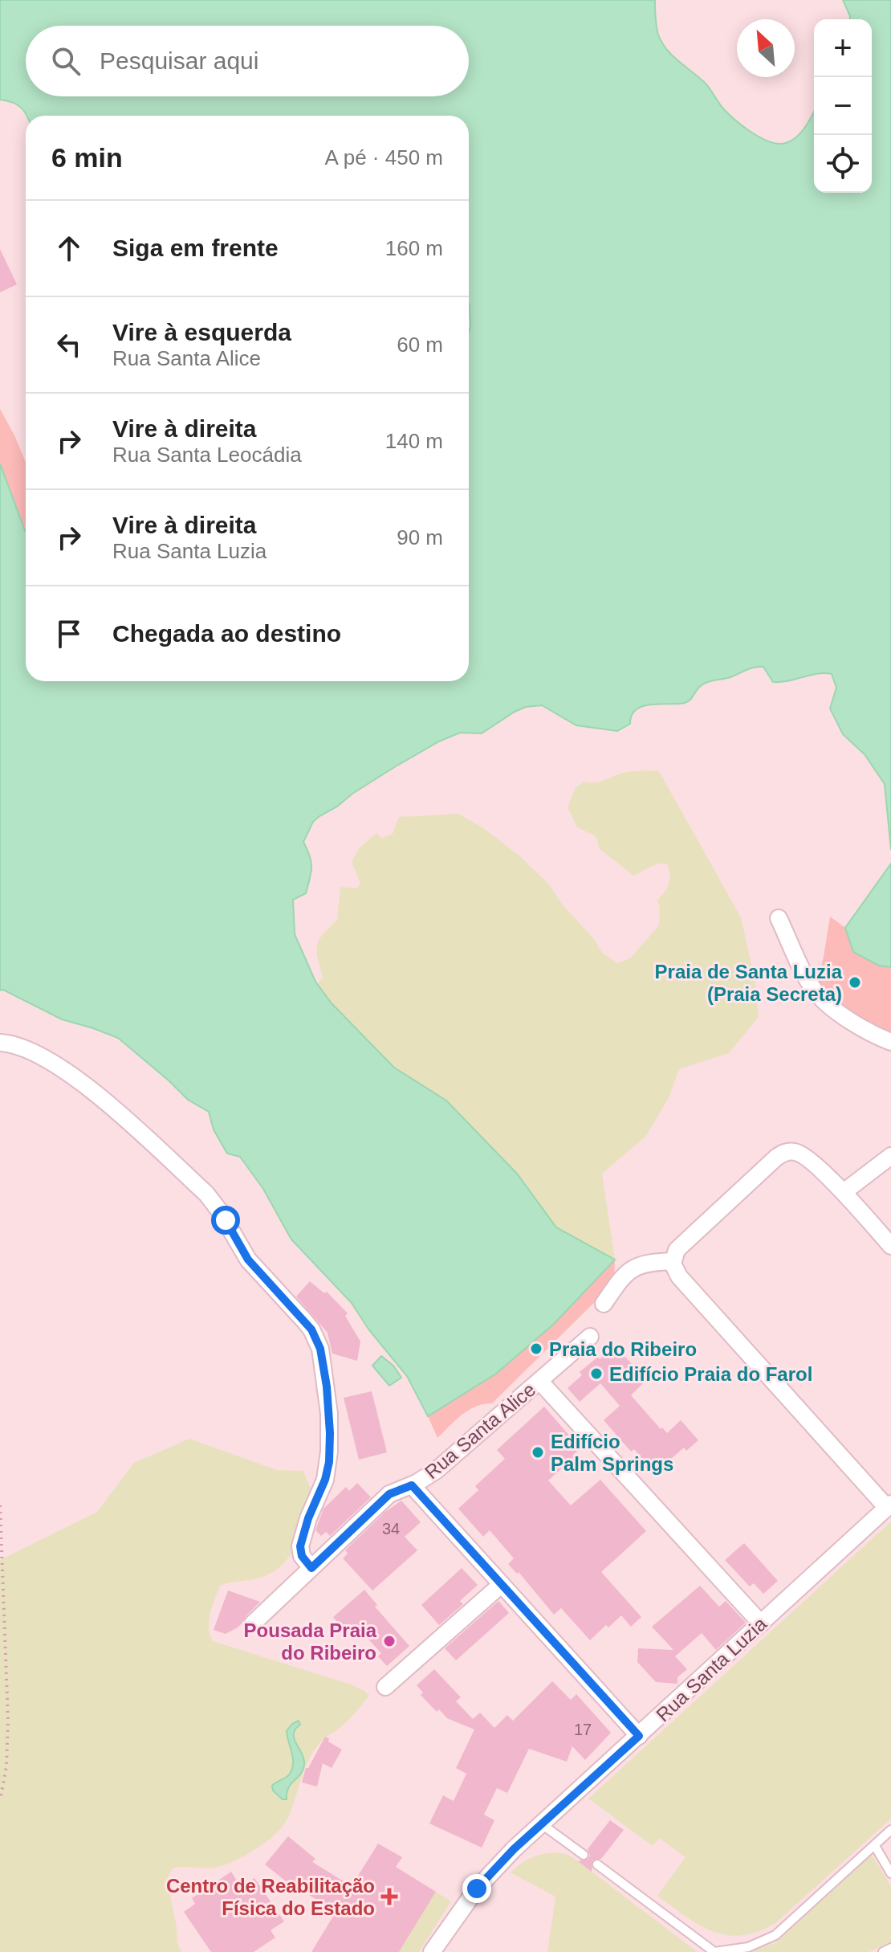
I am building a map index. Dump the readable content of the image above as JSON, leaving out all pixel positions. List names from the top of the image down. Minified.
{"streets":{"street":["Rua Santa Alice","Rua Santa Luzia"]},"places":{"other":["Praia de Santa Luzia (Praia Secreta)","Praia do Ribeiro","Edifício Praia do Farol","Edifício Palm Springs","Pousada Praia do Ribeiro"],"health":["Centro de Reabilitação Física do Estado"]},"house_numbers":["34","17"],"north":"top left","page":{"map_buttons":["+","−"],"search":"Pesquisar aqui","heading":["6 min","A pé · 450 m"],"list":[["Siga em frente","160 m"],["Vire à esquerda","Rua Santa Alice","60 m"],["Vire à direita","Rua Santa Leocádia","140 m"],["Vire à direita","Rua Santa Luzia","90 m"],"Chegada ao destino"]}}
